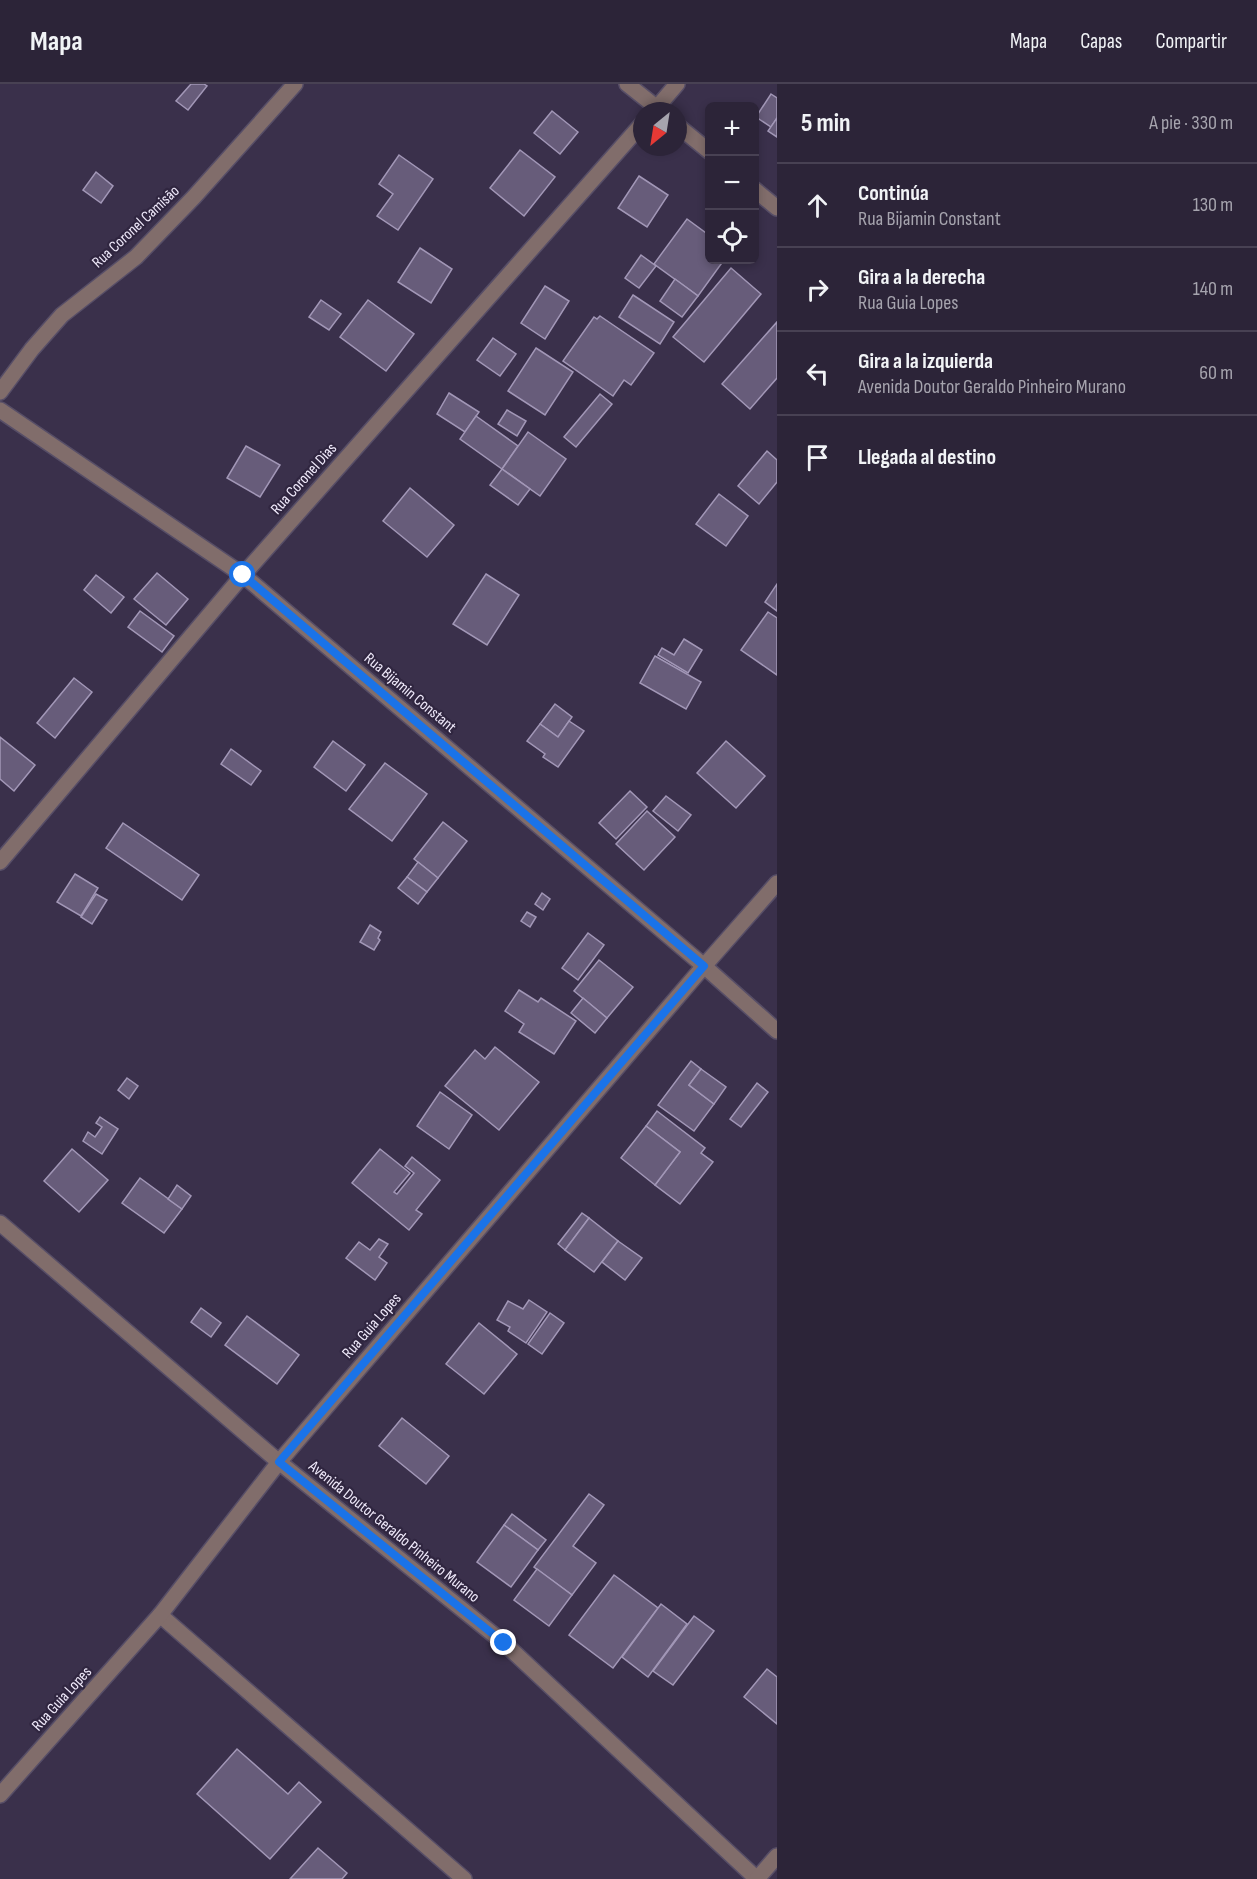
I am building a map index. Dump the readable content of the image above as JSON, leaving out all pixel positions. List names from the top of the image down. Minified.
{"streets":{"street":["Rua Coronel Camisão","Rua Coronel Dias","Rua Bijamin Constant","Rua Guia Lopes","Avenida Doutor Geraldo Pinheiro Murano"]},"crossings":[["Rua Coronel Dias","Rua Bijamin Constant"],["Rua Bijamin Constant","Rua Guia Lopes"],["Rua Guia Lopes","Avenida Doutor Geraldo Pinheiro Murano"]],"north":"bottom left","page":{"header":"Mapa","nav":["Mapa","Capas","Compartir"],"heading":["5 min","A pie · 330 m"],"map_buttons":["+","−"],"list":[["Continúa","Rua Bijamin Constant","130 m"],["Gira a la derecha","Rua Guia Lopes","140 m"],["Gira a la izquierda","Avenida Doutor Geraldo Pinheiro Murano","60 m"],"Llegada al destino"]}}
